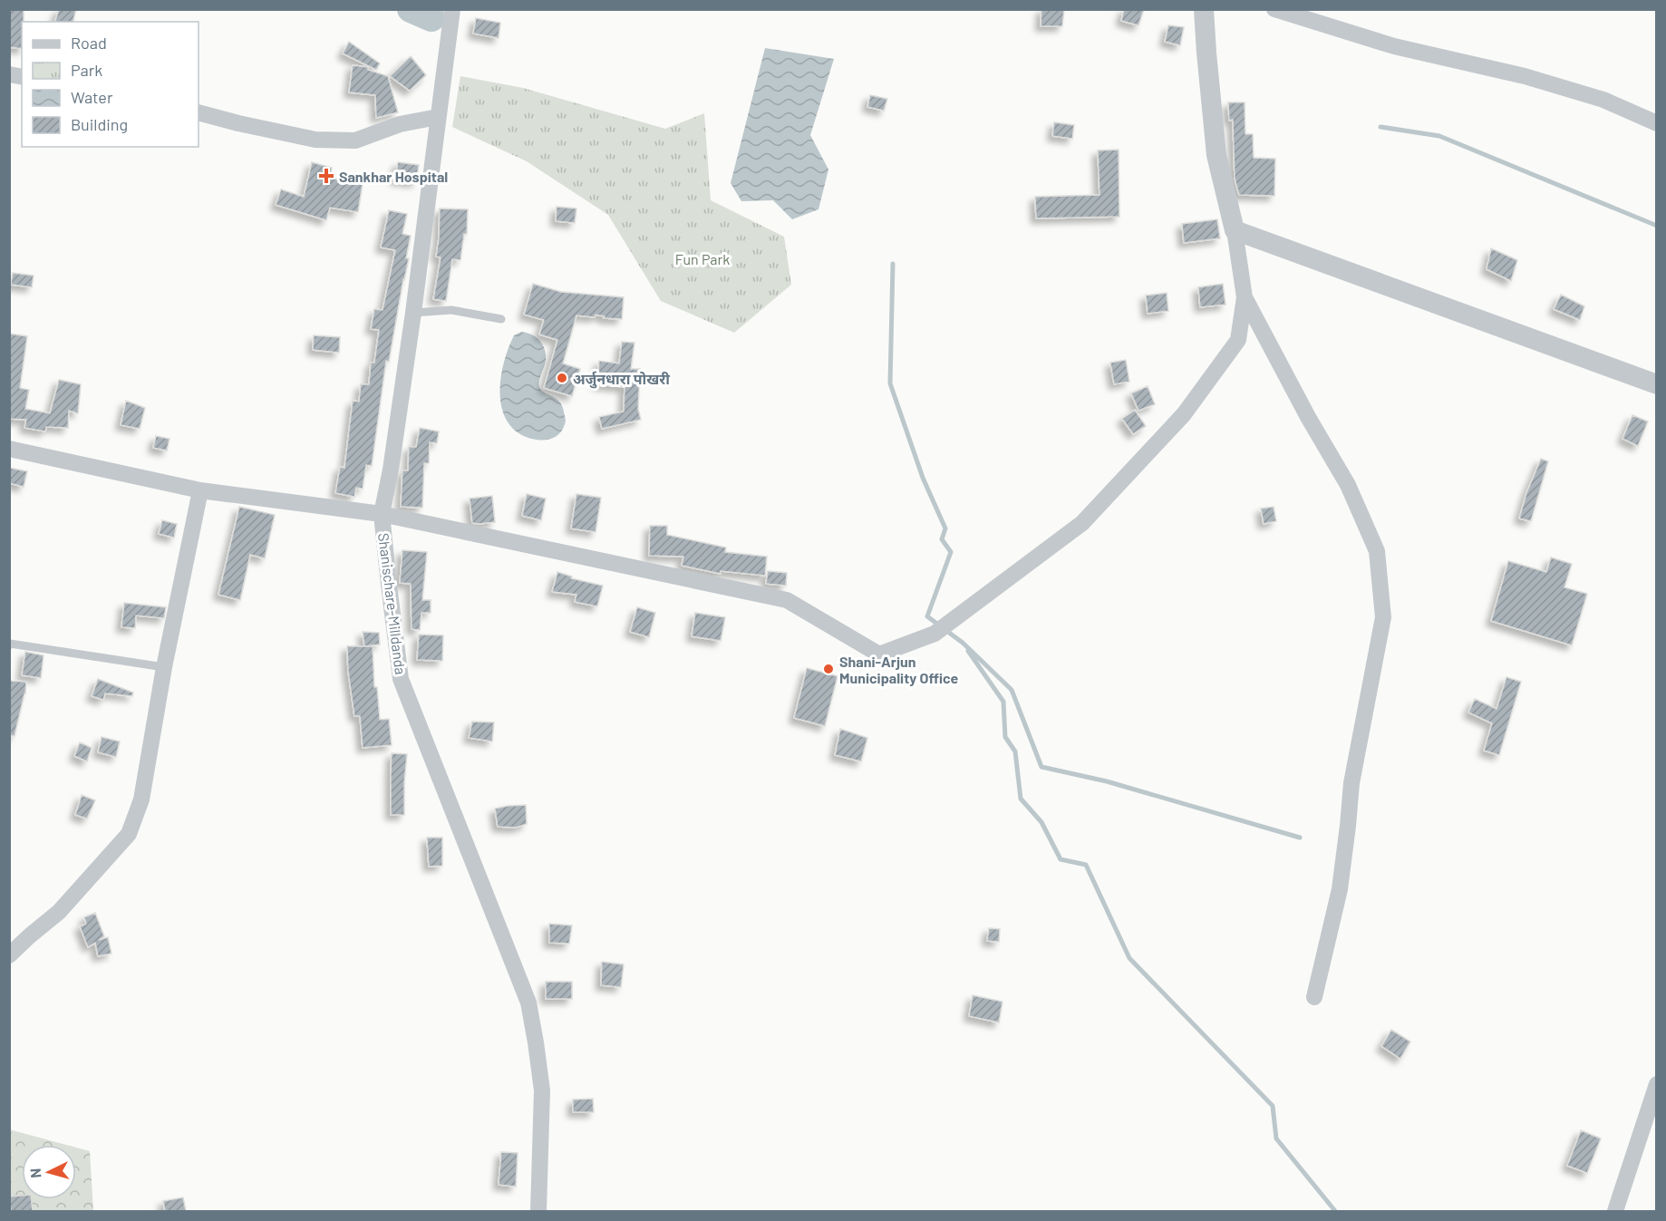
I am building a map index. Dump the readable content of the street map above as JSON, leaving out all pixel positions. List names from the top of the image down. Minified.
{"streets":{"street":["Shanischare-Milldanda"]},"parks":["Fun Park"],"places":{"health":["Sankhar Hospital"],"other":["अर्जुनधारा पोखरी","Shani-Arjun Municipality Office"]},"legend":["Road","Park","Water","Building"],"north":"left"}
